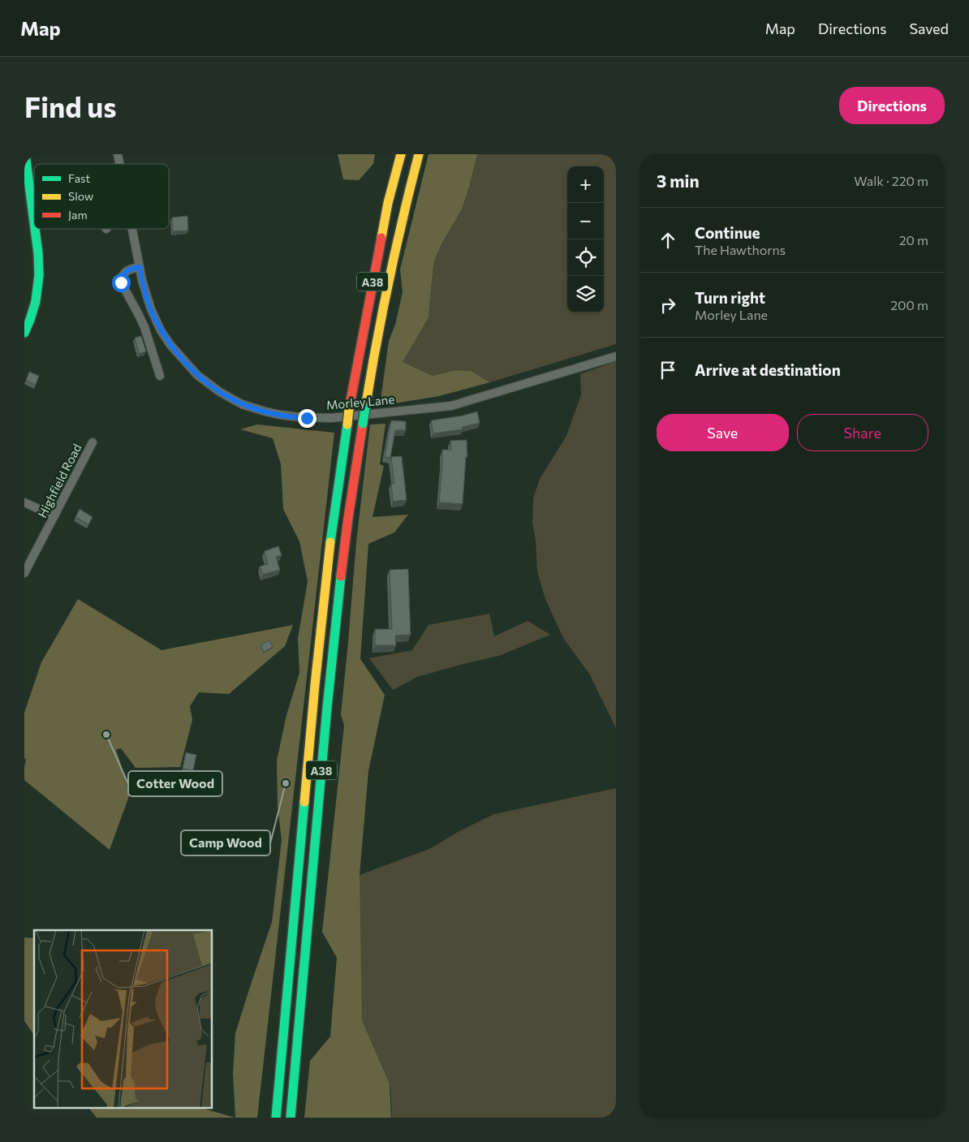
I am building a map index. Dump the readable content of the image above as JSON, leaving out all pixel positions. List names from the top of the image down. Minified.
{"streets":{"main road":["A38"],"street":["Morley Lane","Highfield Road"]},"places":["Cotter Wood","Camp Wood"],"legend":["Fast","Slow","Jam"],"page":{"header":"Map","nav":["Map","Directions","Saved"],"buttons":["Directions",["Save","Share"]],"title":"Find us","heading":["3 min","Walk · 220 m"],"map_buttons":["+","−"],"list":[["Continue","The Hawthorns","20 m"],["Turn right","Morley Lane","200 m"],"Arrive at destination"]}}
